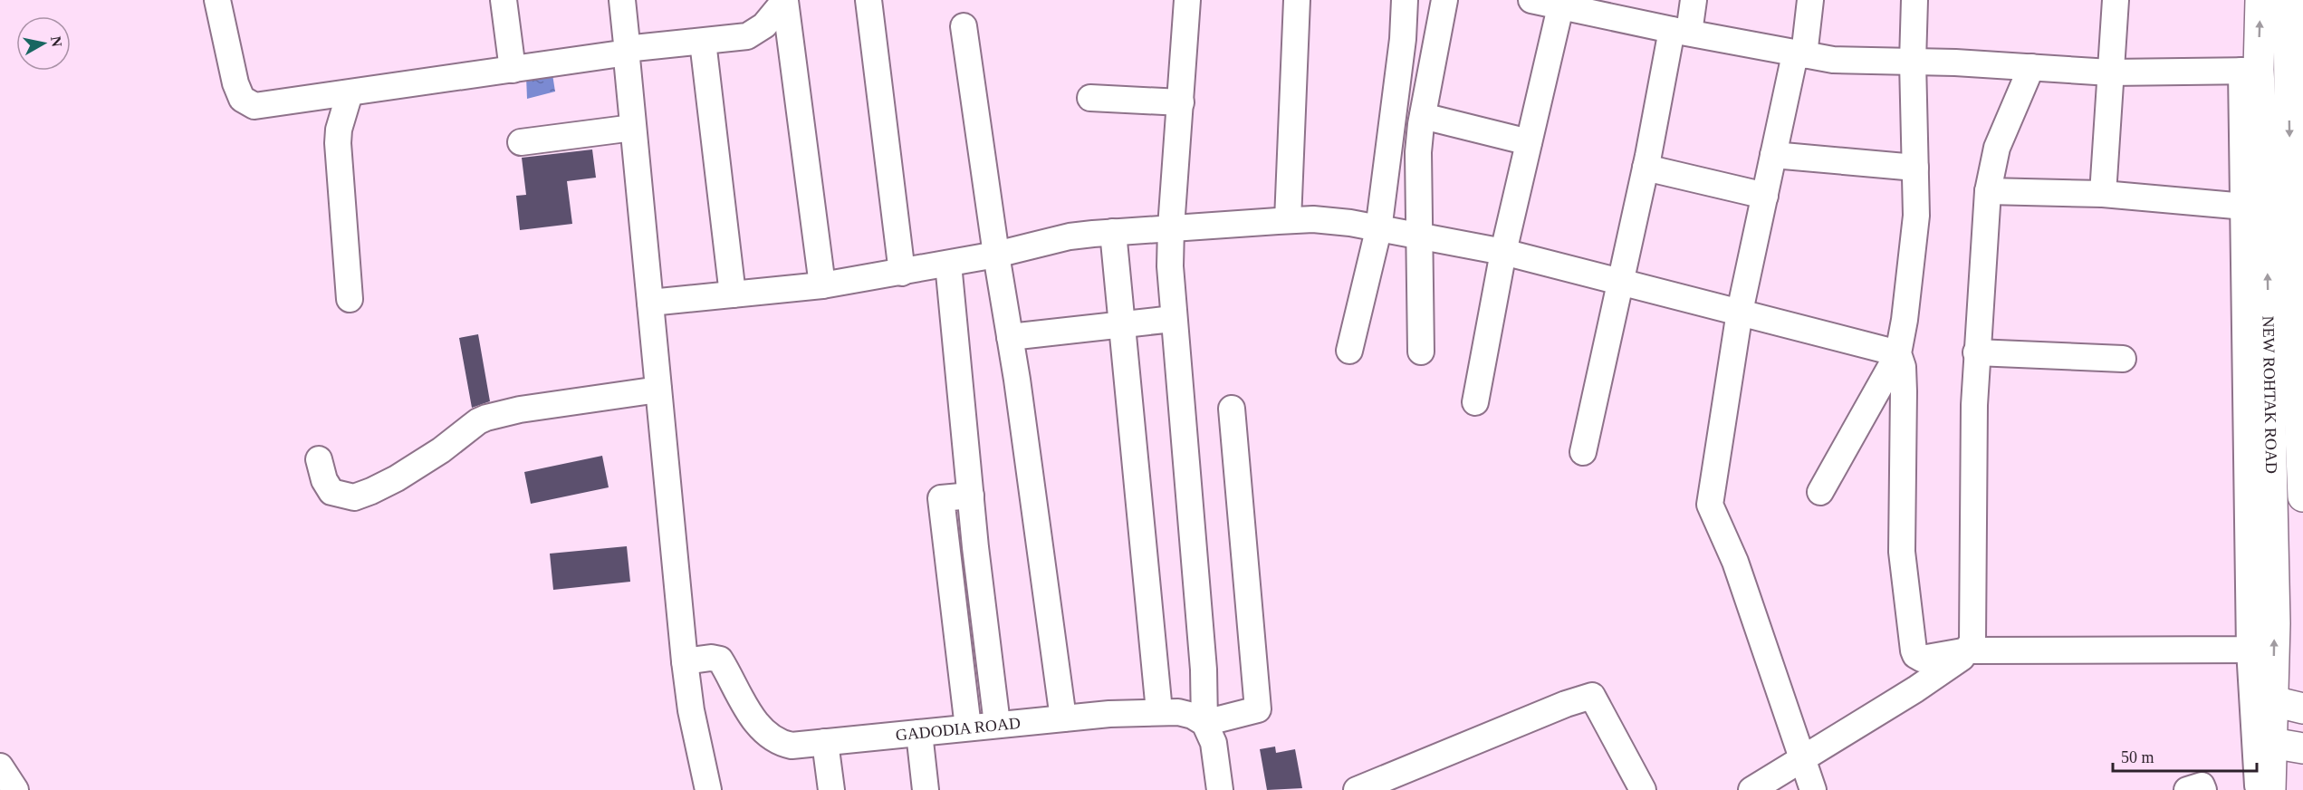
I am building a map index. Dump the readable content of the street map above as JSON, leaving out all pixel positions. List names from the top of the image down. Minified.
{"streets":{"main road":["NEW ROHTAK ROAD"],"street":["GADODIA ROAD"]},"scale_bar":"50 m","north":"right"}
